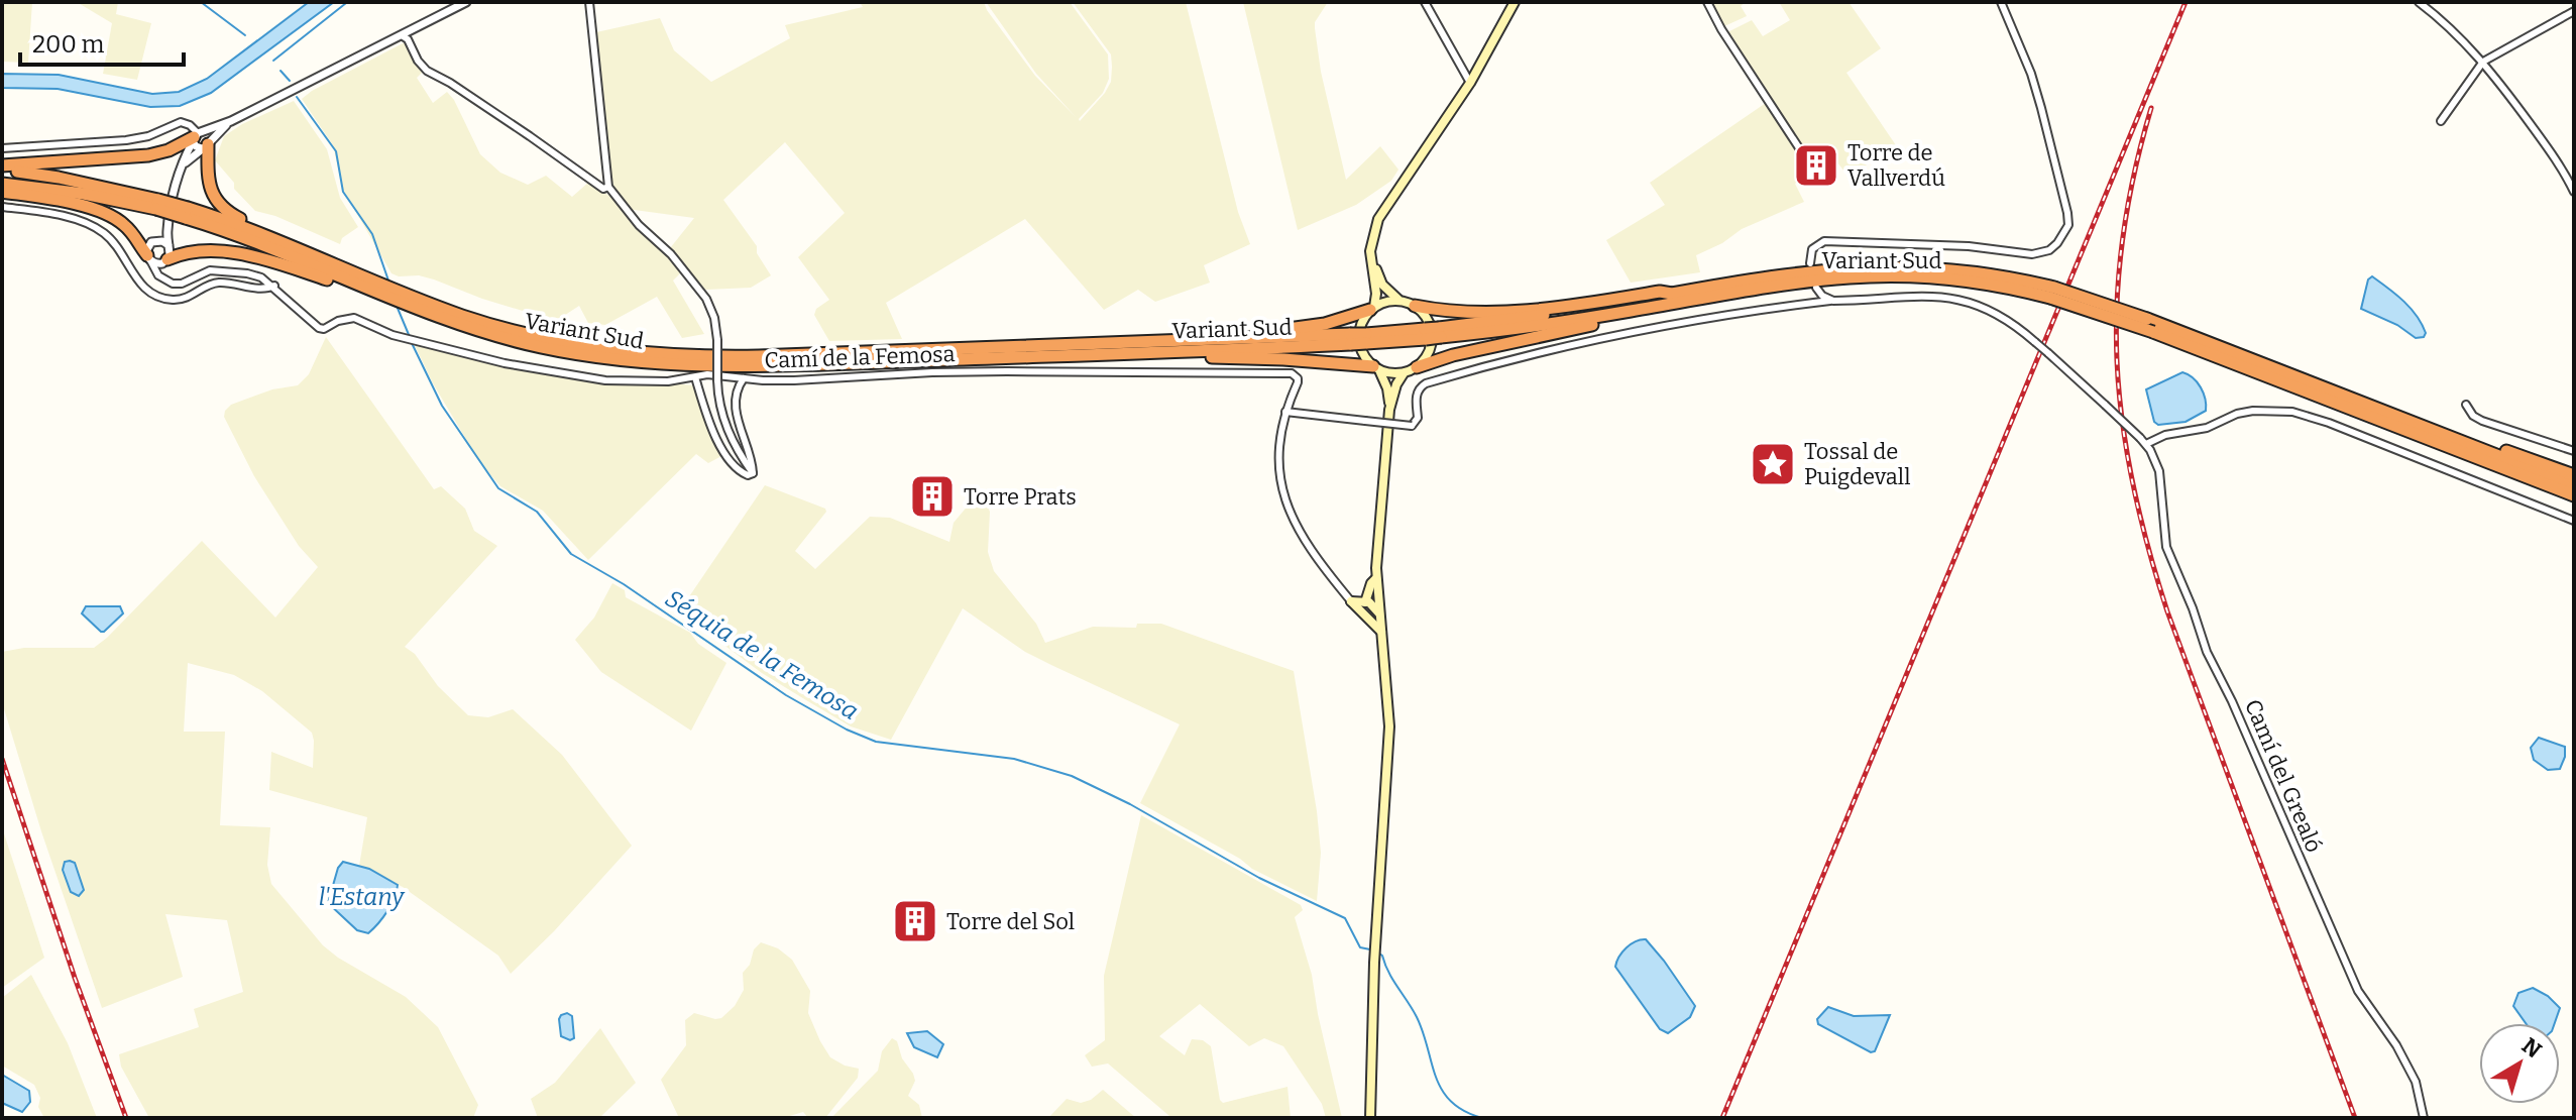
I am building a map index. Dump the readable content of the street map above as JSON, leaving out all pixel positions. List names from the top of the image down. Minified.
{"streets":{"highway":["Variant Sud"],"street":["Camí de la Femosa","Camí del Grealó"]},"water":["Séquia de la Femosa","l'Estany"],"places":{"building":["Torre de Vallverdú","Torre Prats","Torre del Sol"],"place":["Tossal de Puigdevall"]},"scale_bar":"200 m","north":"top right"}
